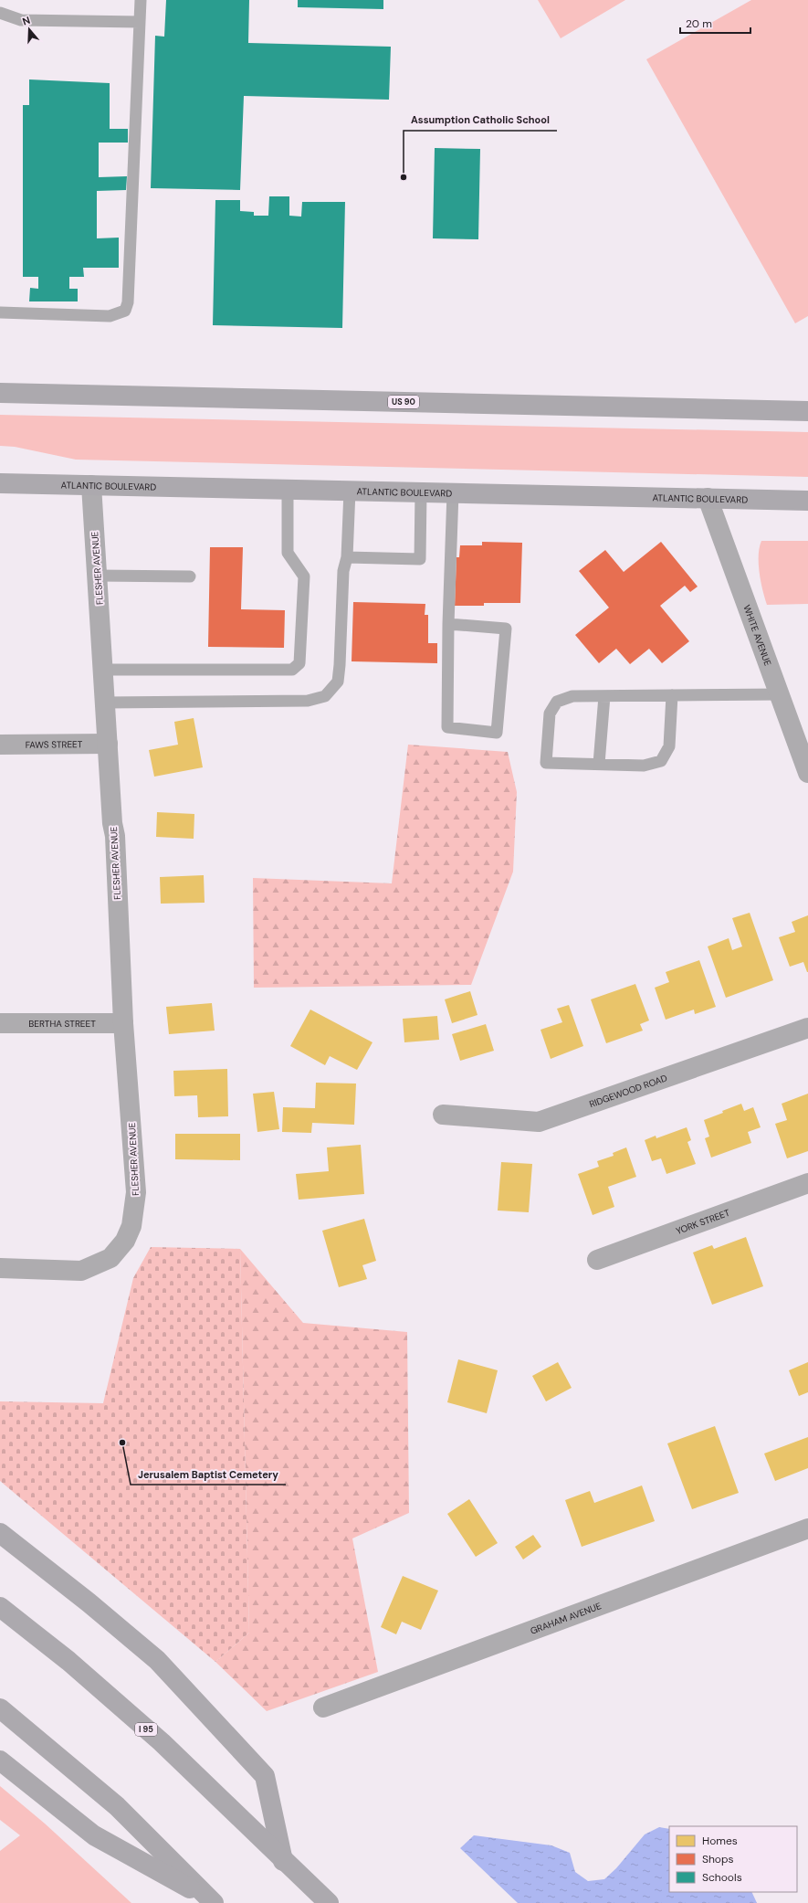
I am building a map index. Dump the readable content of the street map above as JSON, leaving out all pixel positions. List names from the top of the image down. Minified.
{"streets":{"highway":["US 90","ATLANTIC BOULEVARD","I 95"],"street":["FLESHER AVENUE","WHITE AVENUE","FAWS STREET","BERTHA STREET","RIDGEWOOD ROAD","YORK STREET","GRAHAM AVENUE"]},"crossings":[["ATLANTIC BOULEVARD","FLESHER AVENUE"],["ATLANTIC BOULEVARD","WHITE AVENUE"],["FLESHER AVENUE","FAWS STREET"],["FLESHER AVENUE","BERTHA STREET"]],"places":["Assumption Catholic School","Jerusalem Baptist Cemetery"],"legend":["Homes","Shops","Schools"],"scale_bar":"20 m","north":"top"}
